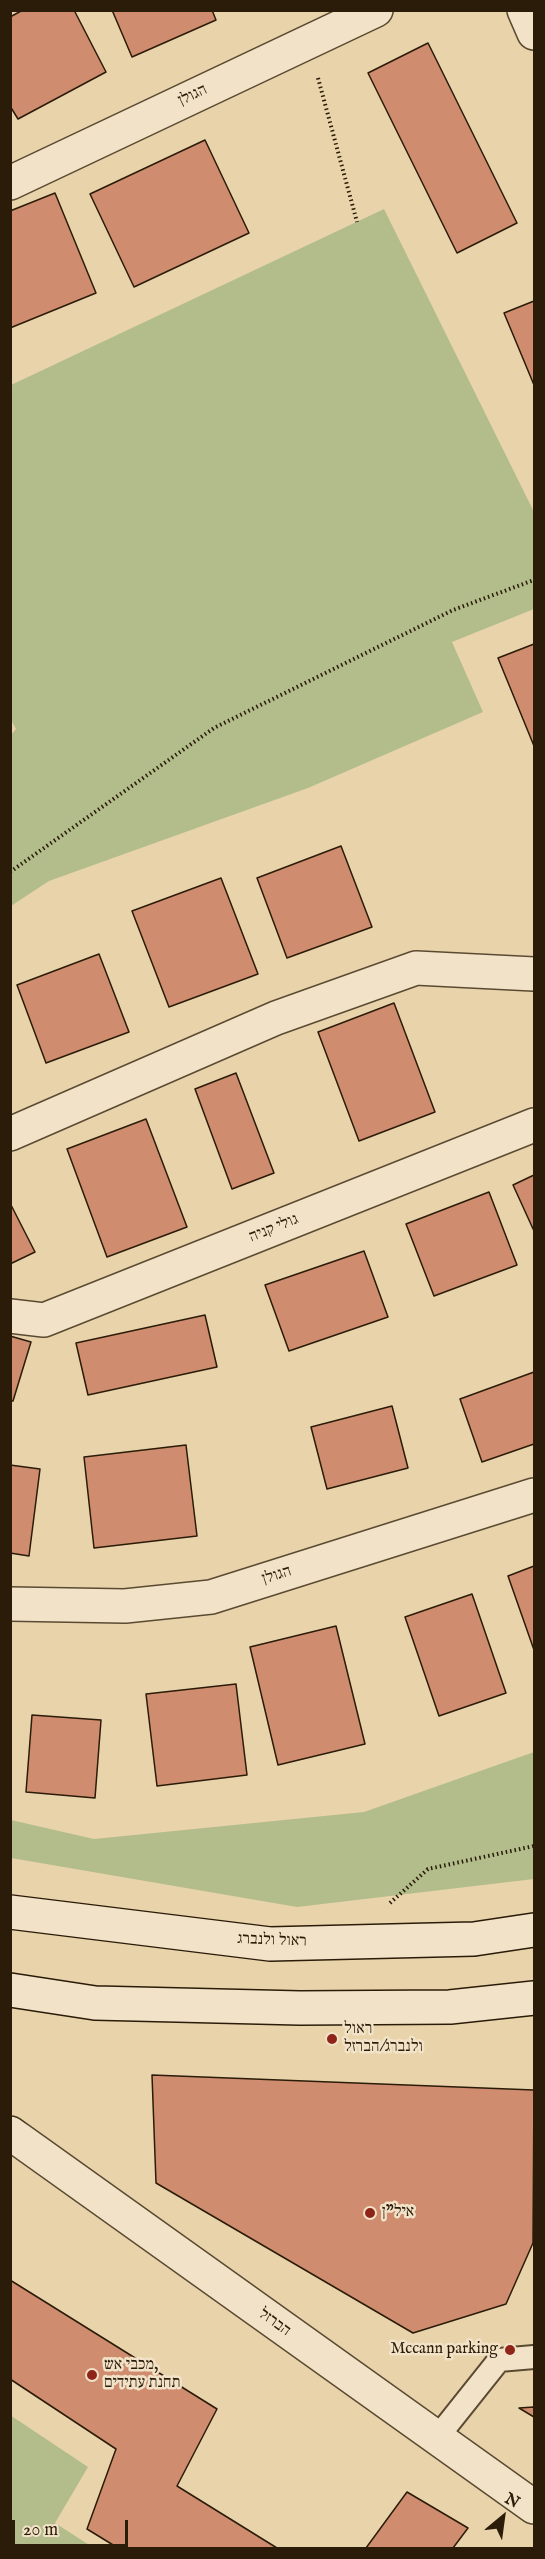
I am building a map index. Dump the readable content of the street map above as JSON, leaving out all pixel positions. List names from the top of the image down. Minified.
{"streets":{"street":["הגולן","גולי קניה","ראול ולנברג","הברזל"]},"places":["ראול ולנברג/הברזל","איל\"ן","Mccann parking","מכבי אש, תחנת עתידים"],"scale_bar":"20 m","north":"top right"}
